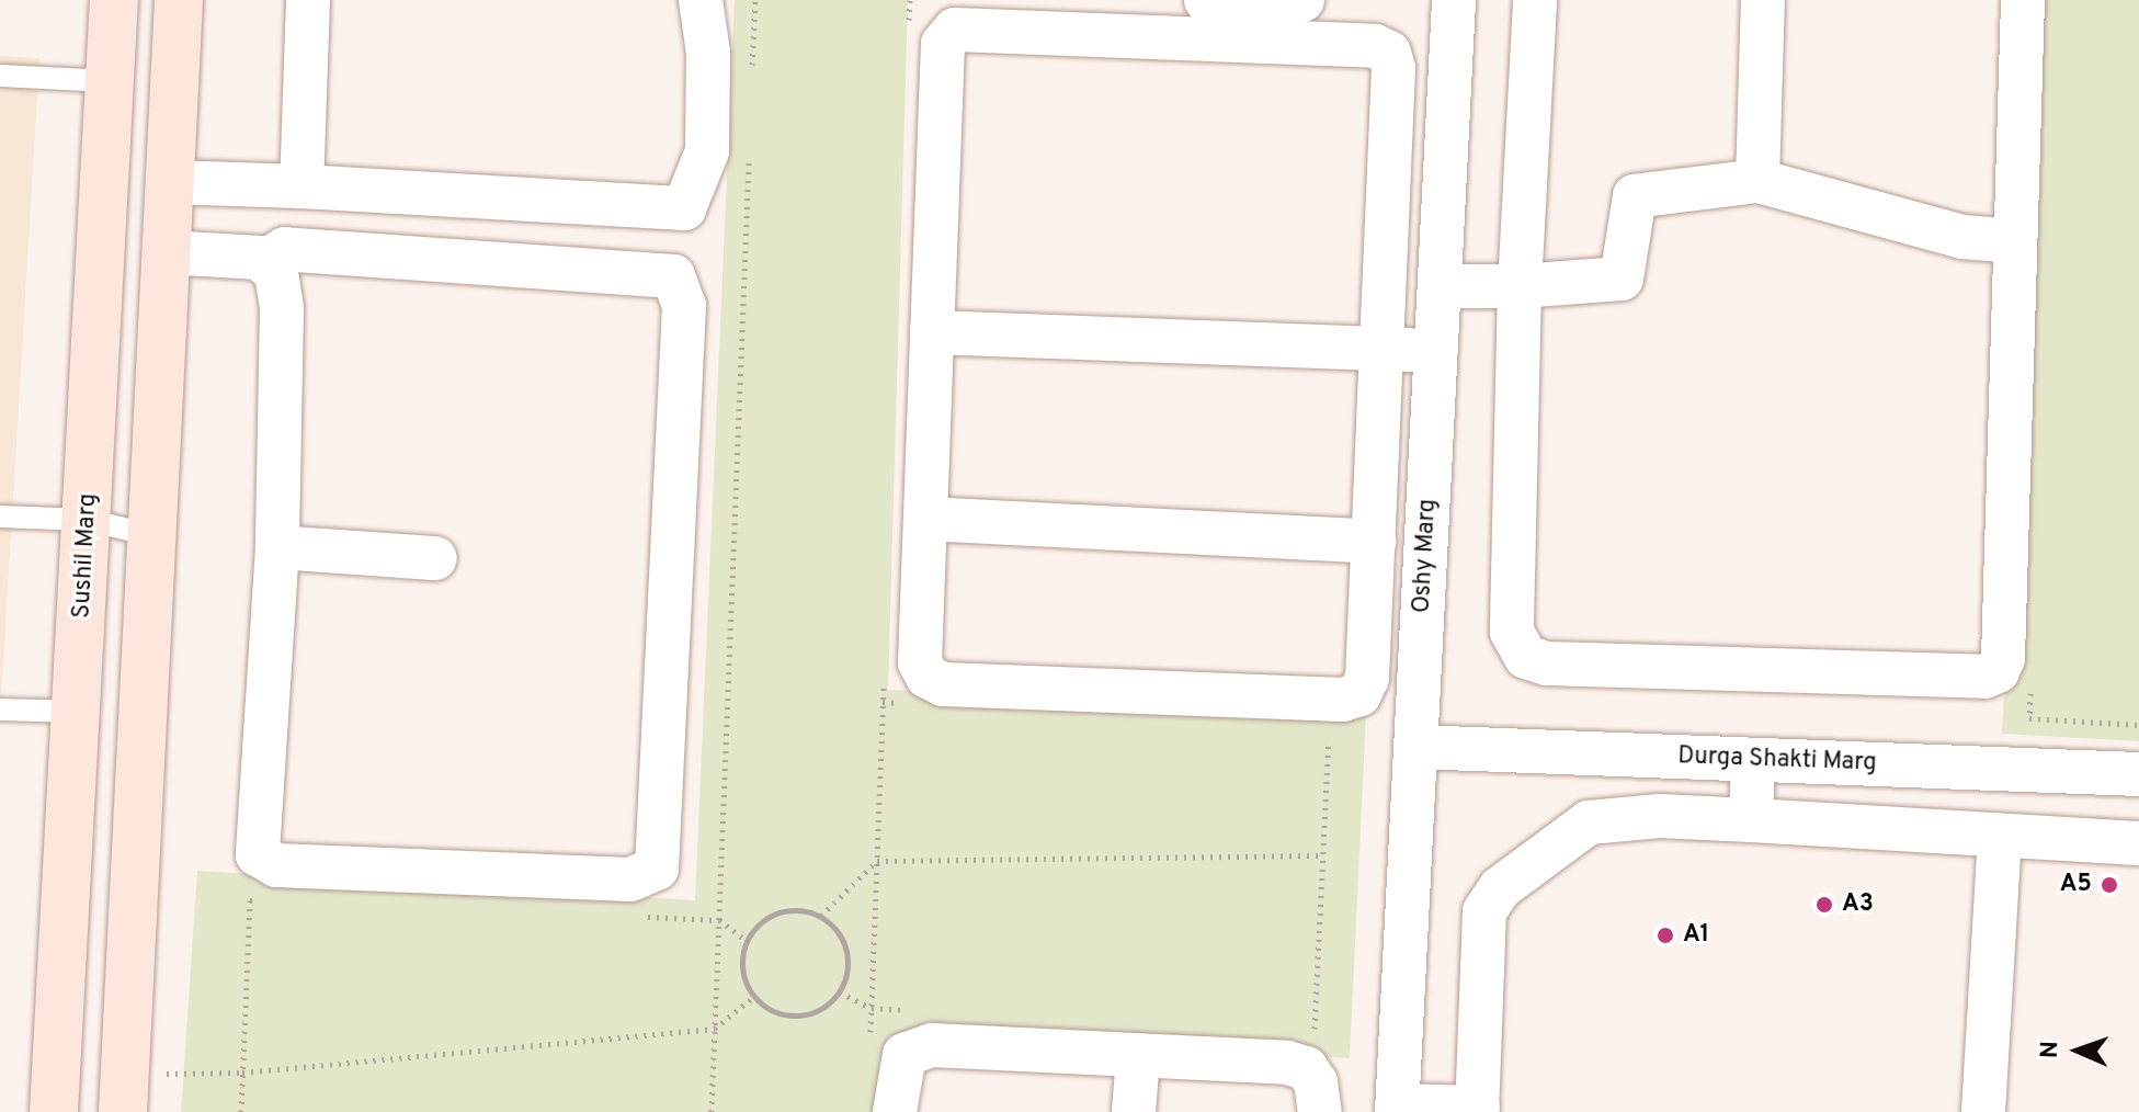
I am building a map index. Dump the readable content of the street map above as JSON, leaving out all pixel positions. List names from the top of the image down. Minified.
{"streets":{"street":["Sushil Marg","Oshy Marg","Durga Shakti Marg"]},"crossings":[["Oshy Marg","Durga Shakti Marg"]],"places":["A5","A3","A1"],"north":"left"}
